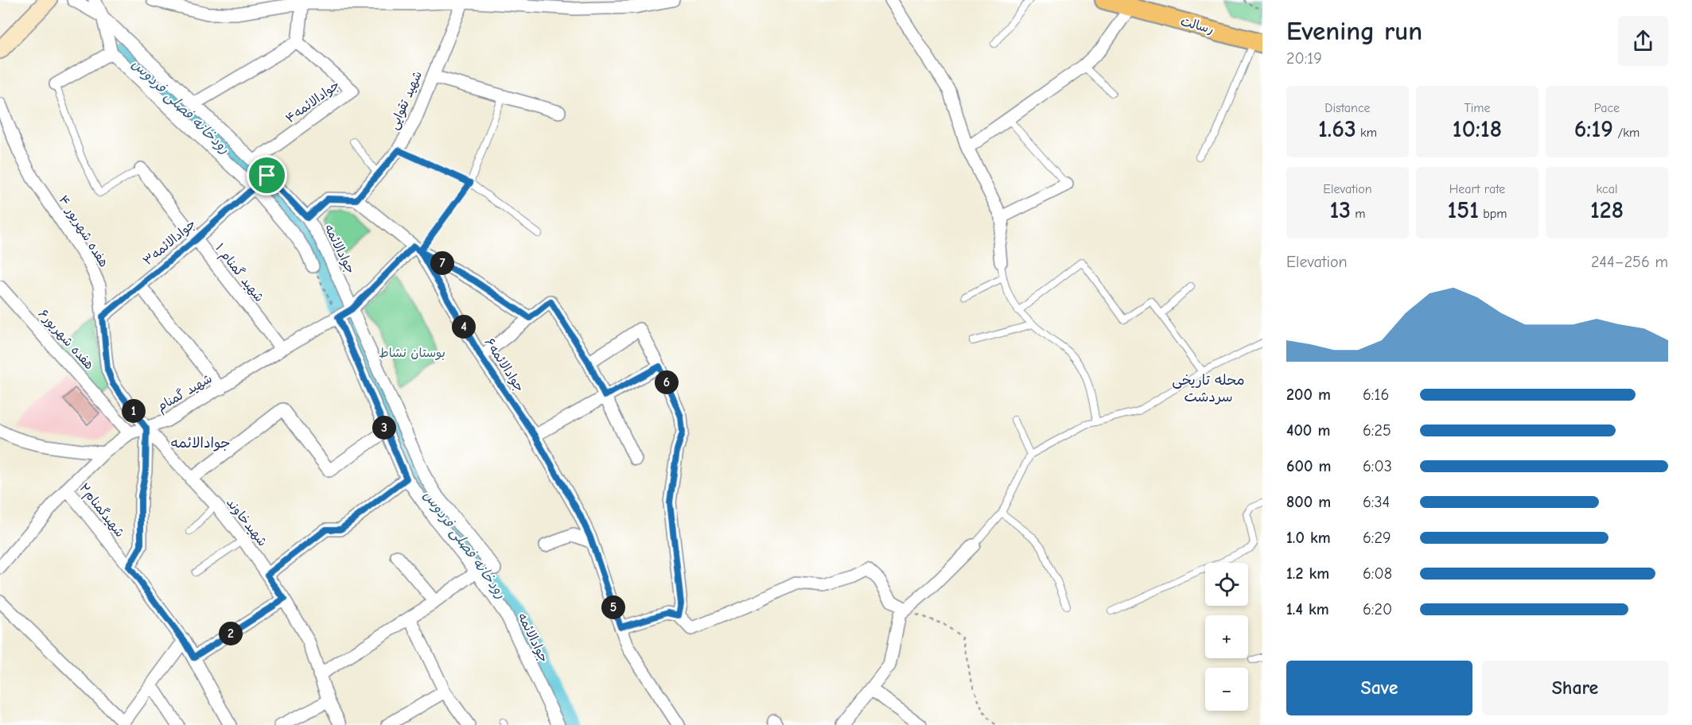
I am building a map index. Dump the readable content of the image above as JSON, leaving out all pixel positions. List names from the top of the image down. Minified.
{"streets":{"main road":["رسالت"],"street":["شهید تقوایی","جوادالائمه۴","هفده شهریور ۴","جوادالائمه۳","جوادالائمه","شهید گمنام ۱","هفده شهریور۶","جوادالائمه۶","شهید گمنام","شهیدگمنام۲","شهیدخاوند"]},"crossings":[["شهید تقوایی","جوادالائمه۶"],["جوادالائمه۴","جوادالائمه"],["هفده شهریور ۴","جوادالائمه۳"],["هفده شهریور ۴","شهید گمنام"],["هفده شهریور ۴","شهیدخاوند"],["جوادالائمه۳","جوادالائمه"],["جوادالائمه۳","شهید گمنام ۱"],["جوادالائمه","شهید گمنام"],["شهید گمنام ۱","شهید گمنام"],["هفده شهریور۶","شهید گمنام"],["جوادالائمه۶","شهید گمنام"],["شهید گمنام","شهیدگمنام۲"],["شهید گمنام","شهیدخاوند"]],"districts":["محله تاریخی سردشت","جوادالائمه"],"water":["رودخانه فصلی فردوس"],"parks":["بوستان نشاط"],"page":{"heading":["Evening run","20:19"],"stats":[["Distance","1.63 km"],["Time","10:18"],["Pace","6:19 /km"],["Elevation","13 m"],["Heart rate","151 bpm"],["kcal","128"]],"chart":["Elevation","244–256 m"],"pins":["7","4","6","1","3","5","2"],"list":[{"name":"200 m","note":"6:16"},{"name":"400 m","note":"6:25"},{"name":"600 m","note":"6:03"},{"name":"800 m","note":"6:34"},{"name":"1.0 km","note":"6:29"},{"name":"1.2 km","note":"6:08"},{"name":"1.4 km","note":"6:20"}],"map_buttons":["+","−"],"buttons":["Save","Share"]}}
